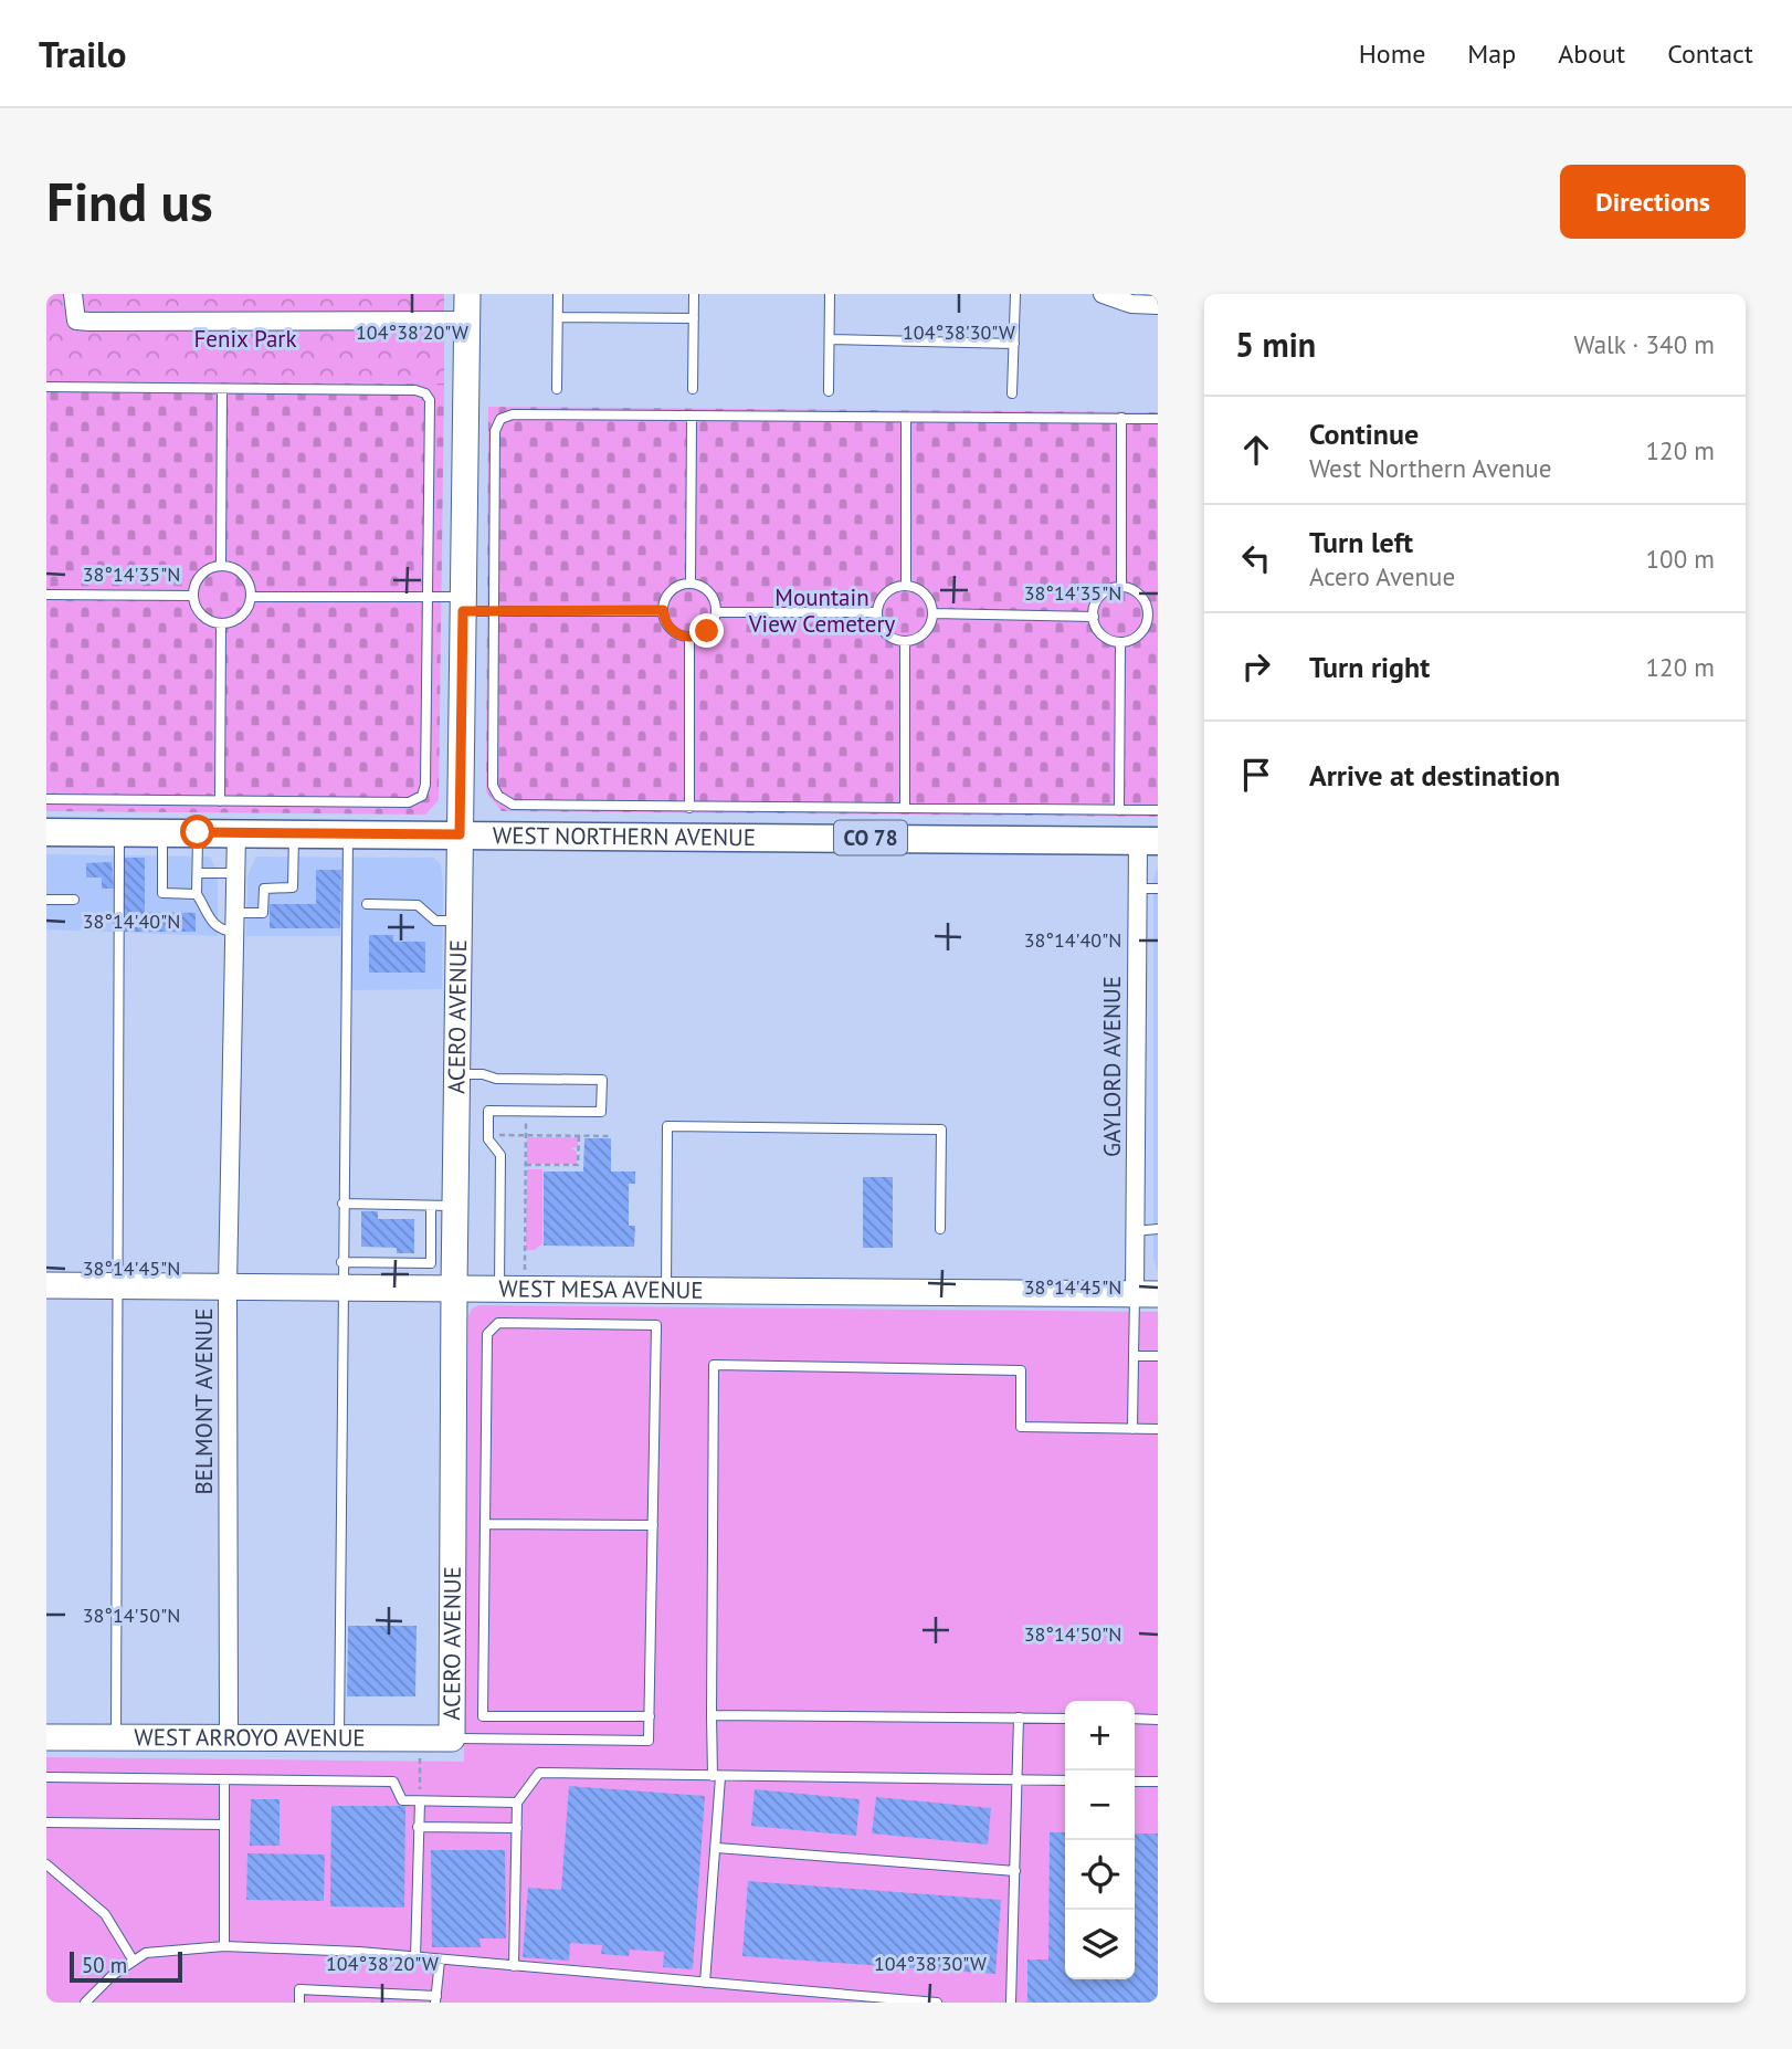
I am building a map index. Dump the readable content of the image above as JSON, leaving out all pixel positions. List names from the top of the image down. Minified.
{"streets":{"main road":["WEST NORTHERN AVENUE","CO 78"],"street":["ACERO AVENUE","GAYLORD AVENUE","WEST MESA AVENUE","BELMONT AVENUE","WEST ARROYO AVENUE"]},"crossings":[["WEST NORTHERN AVENUE","ACERO AVENUE"],["WEST NORTHERN AVENUE","GAYLORD AVENUE"],["WEST NORTHERN AVENUE","BELMONT AVENUE"],["ACERO AVENUE","WEST MESA AVENUE"],["ACERO AVENUE","WEST ARROYO AVENUE"],["GAYLORD AVENUE","WEST MESA AVENUE"],["WEST MESA AVENUE","BELMONT AVENUE"],["BELMONT AVENUE","WEST ARROYO AVENUE"]],"parks":["Fenix Park","Mountain View Cemetery"],"scale_bar":"50 m","page":{"header":"Trailo","nav":["Home","Map","About","Contact"],"buttons":"Directions","title":"Find us","heading":["5 min","Walk · 340 m"],"list":[["Continue","West Northern Avenue","120 m"],["Turn left","Acero Avenue","100 m"],["Turn right","120 m"],"Arrive at destination"],"map_buttons":["+","−"],"scale":"50 m"},"coordinates":["104°38'20\"W","104°38'30\"W","38°14'35\"N","38°14'40\"N","38°14'45\"N","38°14'50\"N"]}
